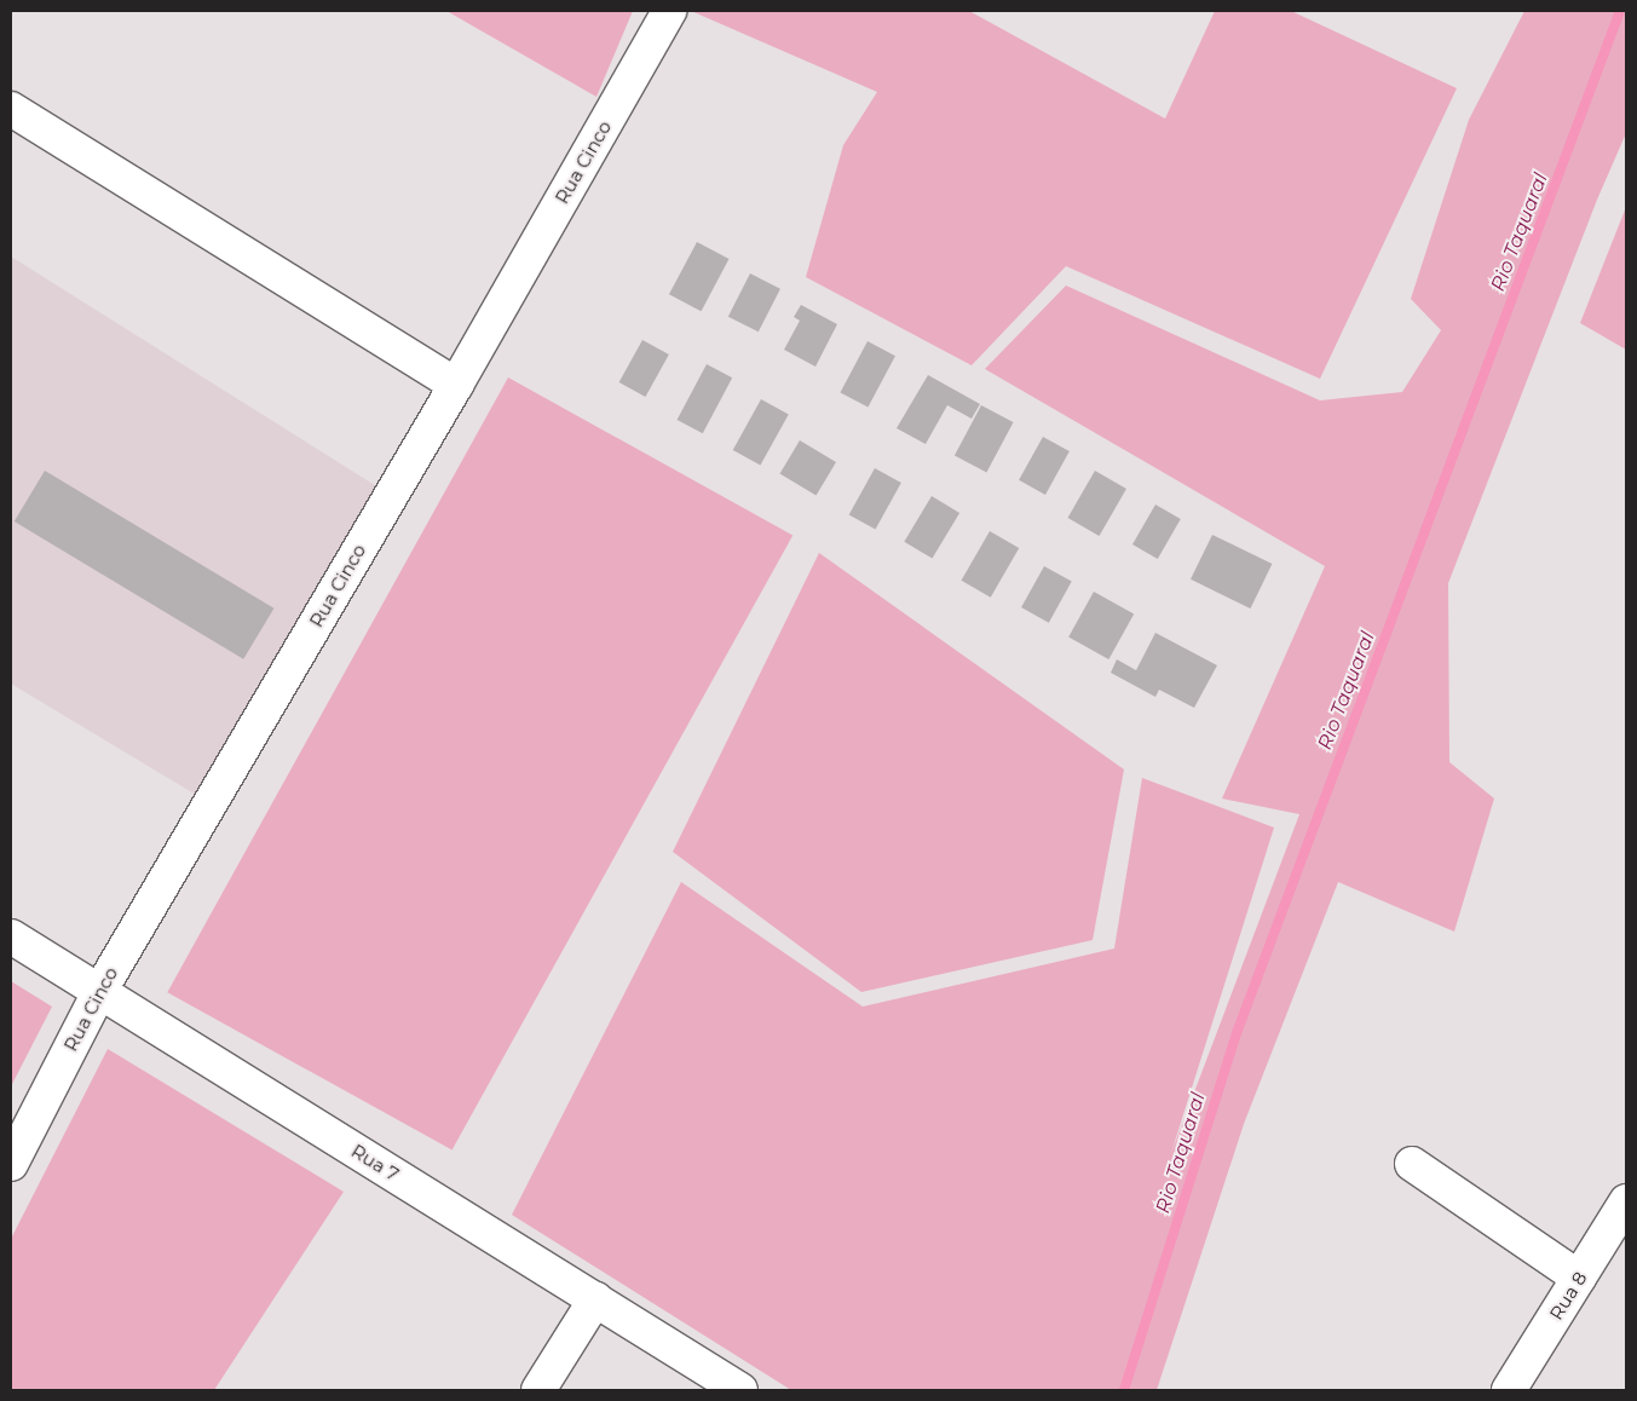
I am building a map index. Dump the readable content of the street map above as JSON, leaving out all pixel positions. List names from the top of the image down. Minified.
{"streets":{"street":["Rua Cinco","Rua 7","Rua 8"]},"crossings":[["Rua Cinco","Rua 7"]],"water":["Rio Taquaral"]}
